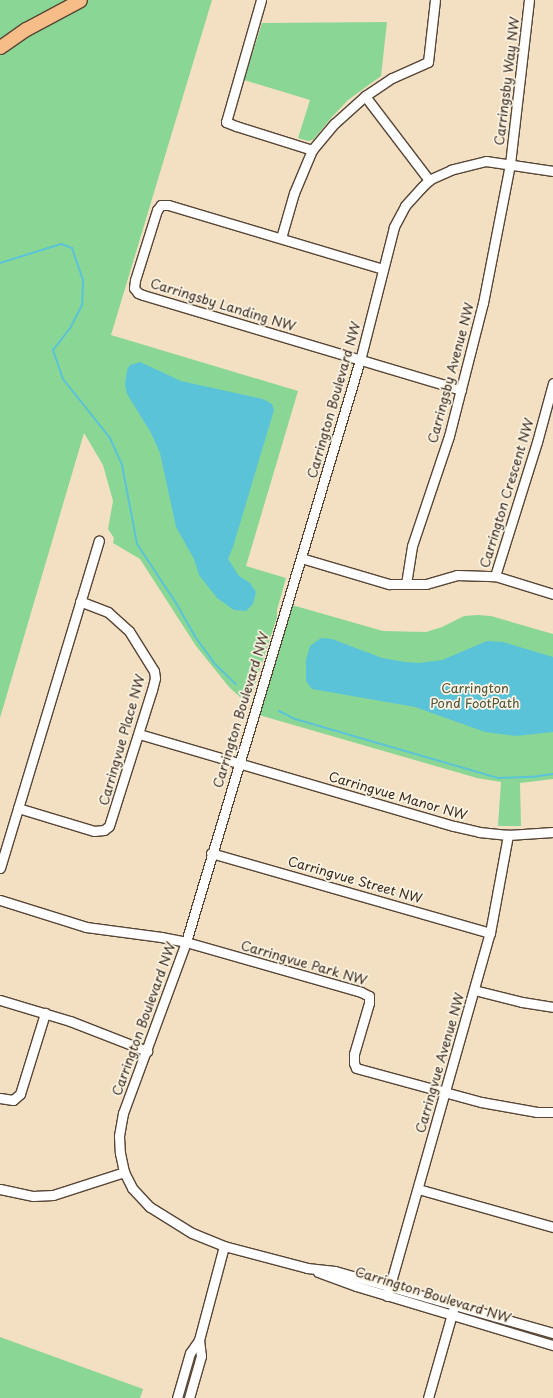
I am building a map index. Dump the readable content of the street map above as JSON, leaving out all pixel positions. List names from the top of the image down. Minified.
{"streets":{"street":["Carringsby Way NW","Carringsby Landing NW","Carringsby Avenue NW","Carrington Boulevard NW","Carrington Crescent NW","Carringvue Place NW","Carringvue Manor NW","Carringvue Street NW","Carringvue Park NW","Carringvue Avenue NW"]},"crossings":[["Carringsby Way NW","Carringsby Avenue NW"],["Carringsby Way NW","Carrington Boulevard NW"],["Carringsby Landing NW","Carrington Boulevard NW"],["Carringsby Avenue NW","Carrington Boulevard NW"],["Carrington Boulevard NW","Carringvue Manor NW"],["Carrington Boulevard NW","Carringvue Street NW"],["Carrington Boulevard NW","Carringvue Park NW"],["Carrington Boulevard NW","Carringvue Avenue NW"],["Carringvue Place NW","Carringvue Manor NW"],["Carringvue Manor NW","Carringvue Avenue NW"],["Carringvue Street NW","Carringvue Avenue NW"],["Carringvue Park NW","Carringvue Avenue NW"]],"parks":["Carrington Pond FootPath"]}
